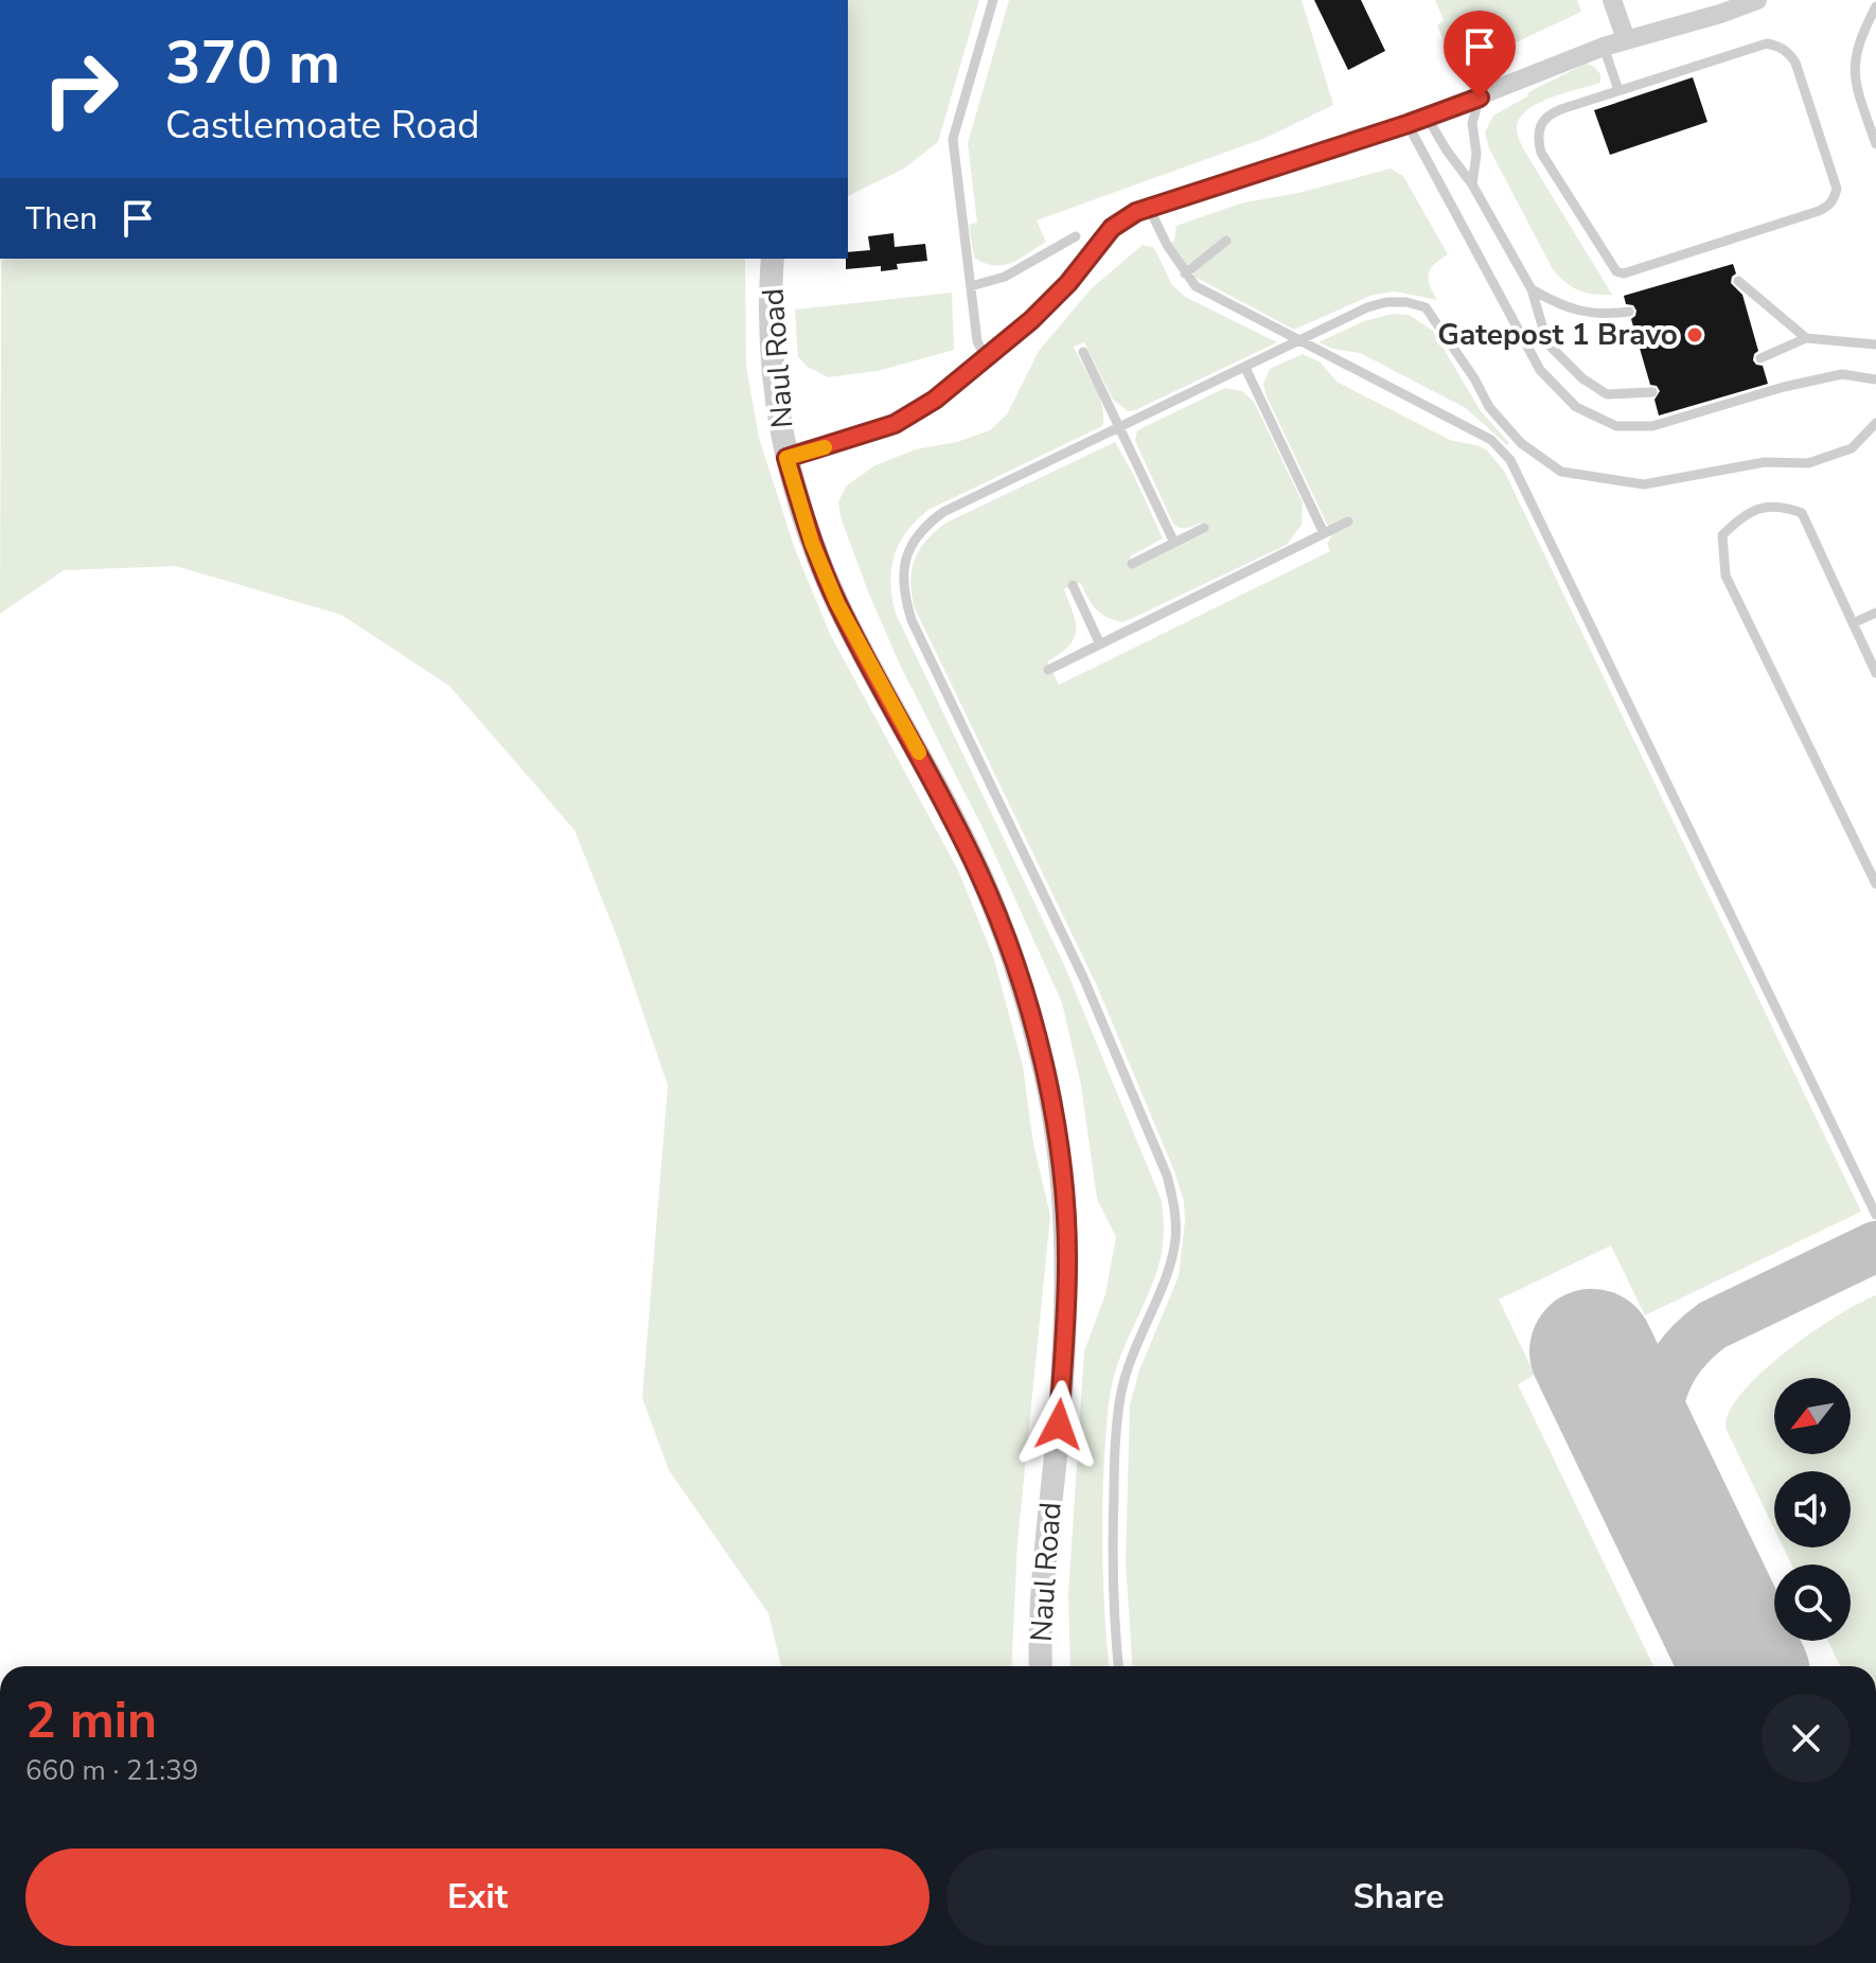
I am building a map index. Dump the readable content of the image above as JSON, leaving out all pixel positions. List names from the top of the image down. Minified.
{"streets":{"street":["Naul Road"]},"places":["Gatepost 1 Bravo"],"north":"bottom left","page":{"turn":["370 m","Castlemoate Road"],"then":"Then","heading":["2 min","660 m · 21:39"],"buttons":["Exit","Share"]}}
